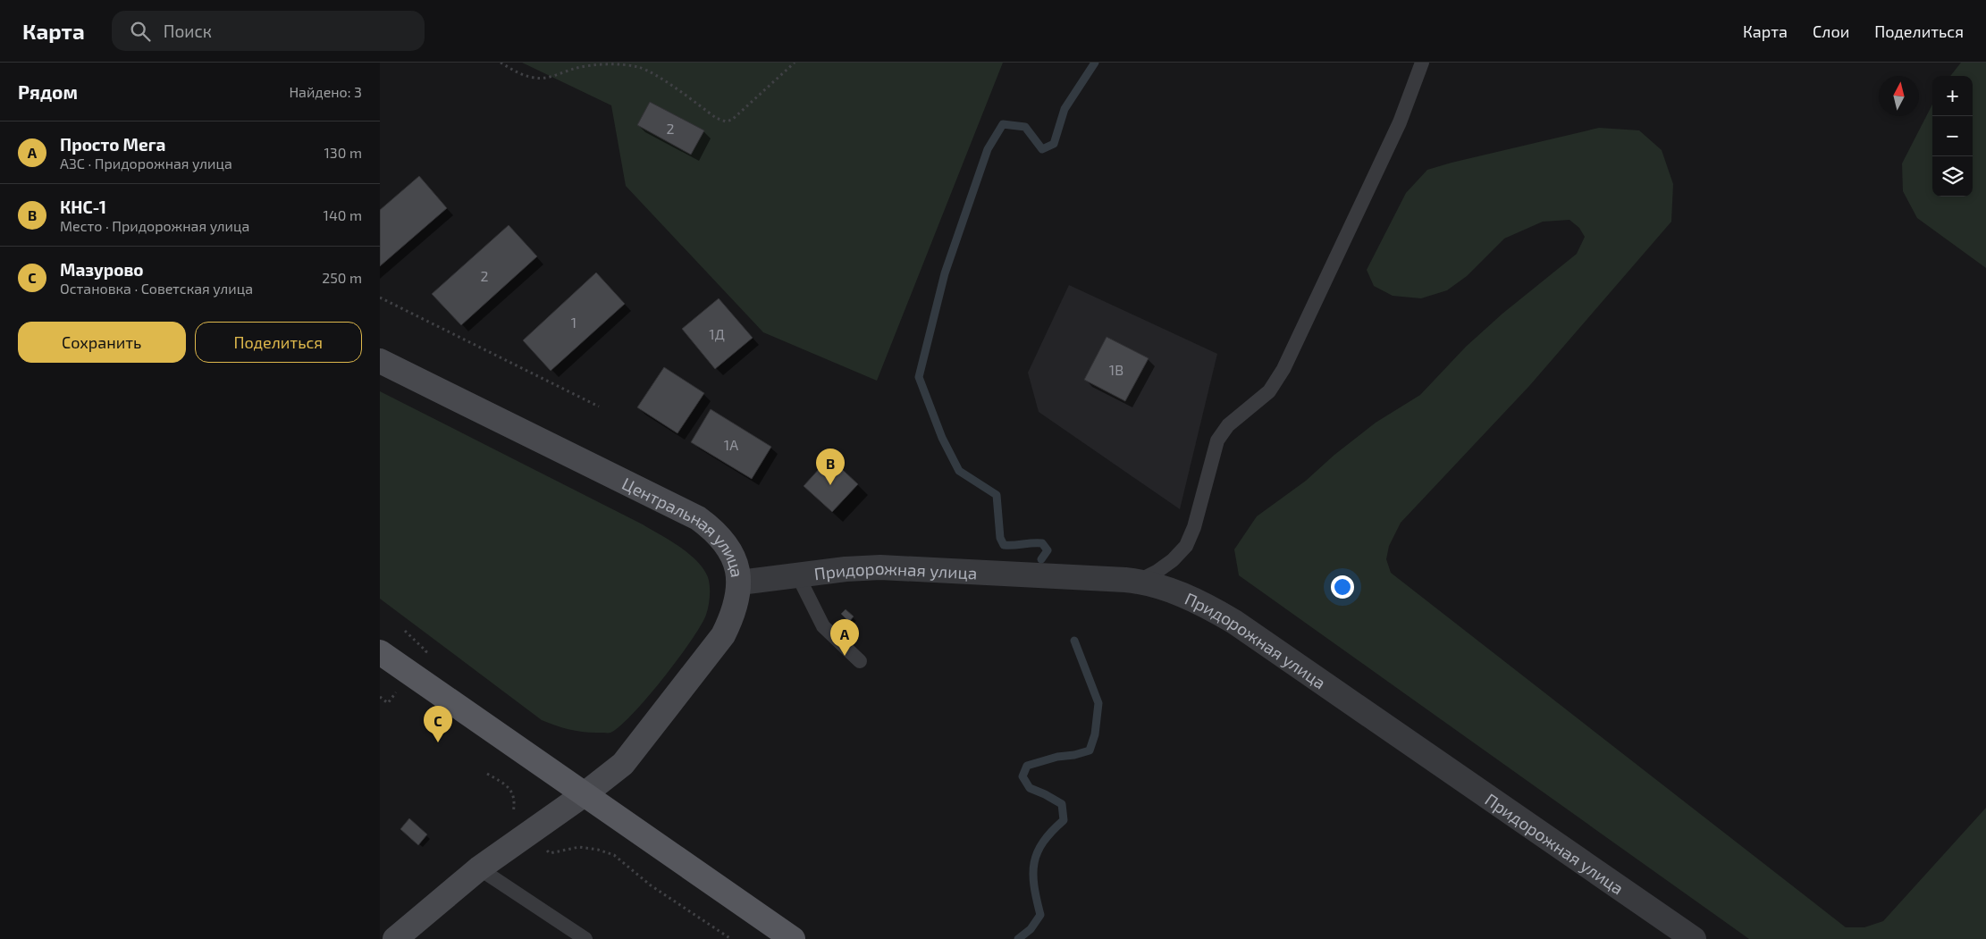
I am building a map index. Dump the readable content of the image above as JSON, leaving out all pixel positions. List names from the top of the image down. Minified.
{"streets":{"street":["Центральная улица","Придорожная улица"]},"crossings":[["Центральная улица","Придорожная улица"]],"house_numbers":["2","2","1","1Д","1В","1А"],"north":"top","page":{"header":"Карта","search":"Поиск","nav":["Карта","Слои","Поделиться"],"heading":["Рядом","Найдено: 3"],"map_buttons":["+","−"],"list":[{"mark":"A","name":"Просто Мега","note":"АЗС · Придорожная улица","value":"130 m"},{"mark":"B","name":"КНС-1","note":"Место · Придорожная улица","value":"140 m"},{"mark":"C","name":"Мазурово","note":"Остановка · Советская улица","value":"250 m"}],"buttons":["Сохранить","Поделиться"],"pins":["B","A","C"]}}
